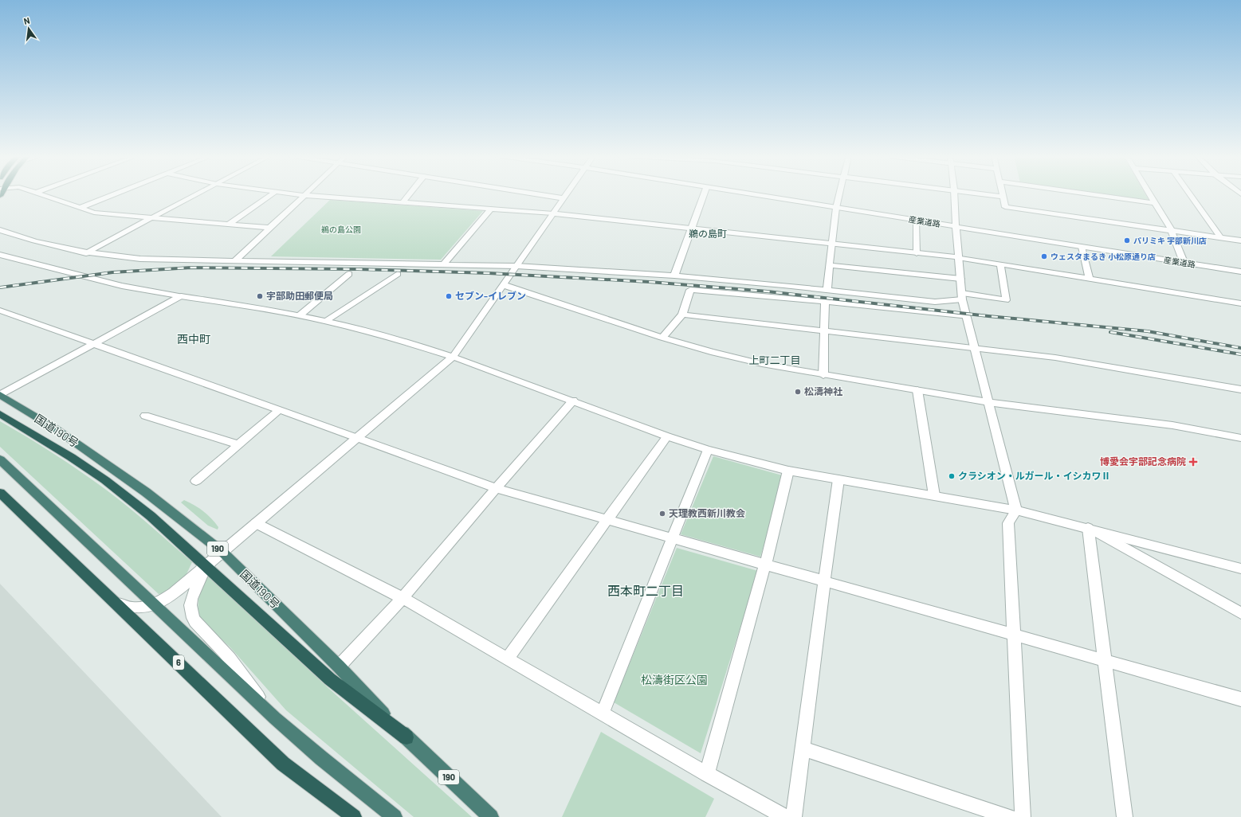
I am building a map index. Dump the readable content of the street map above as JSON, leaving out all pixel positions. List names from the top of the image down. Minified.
{"streets":{"highway":["国道190号","190","6"],"street":["産業道路"]},"districts":["鵜の島町","西中町","上町二丁目","西本町二丁目"],"parks":["鵜の島公園","松濤街区公園"],"places":{"other":["パリミキ 宇部新川店","ウェスタまるき 小松原通り店","宇部助田郵便局","セブン-イレブン","松濤神社","クラシオン・ルガール・イシカワⅡ","天理教西新川教会"],"health":["博愛会宇部記念病院"]},"north":"top"}
